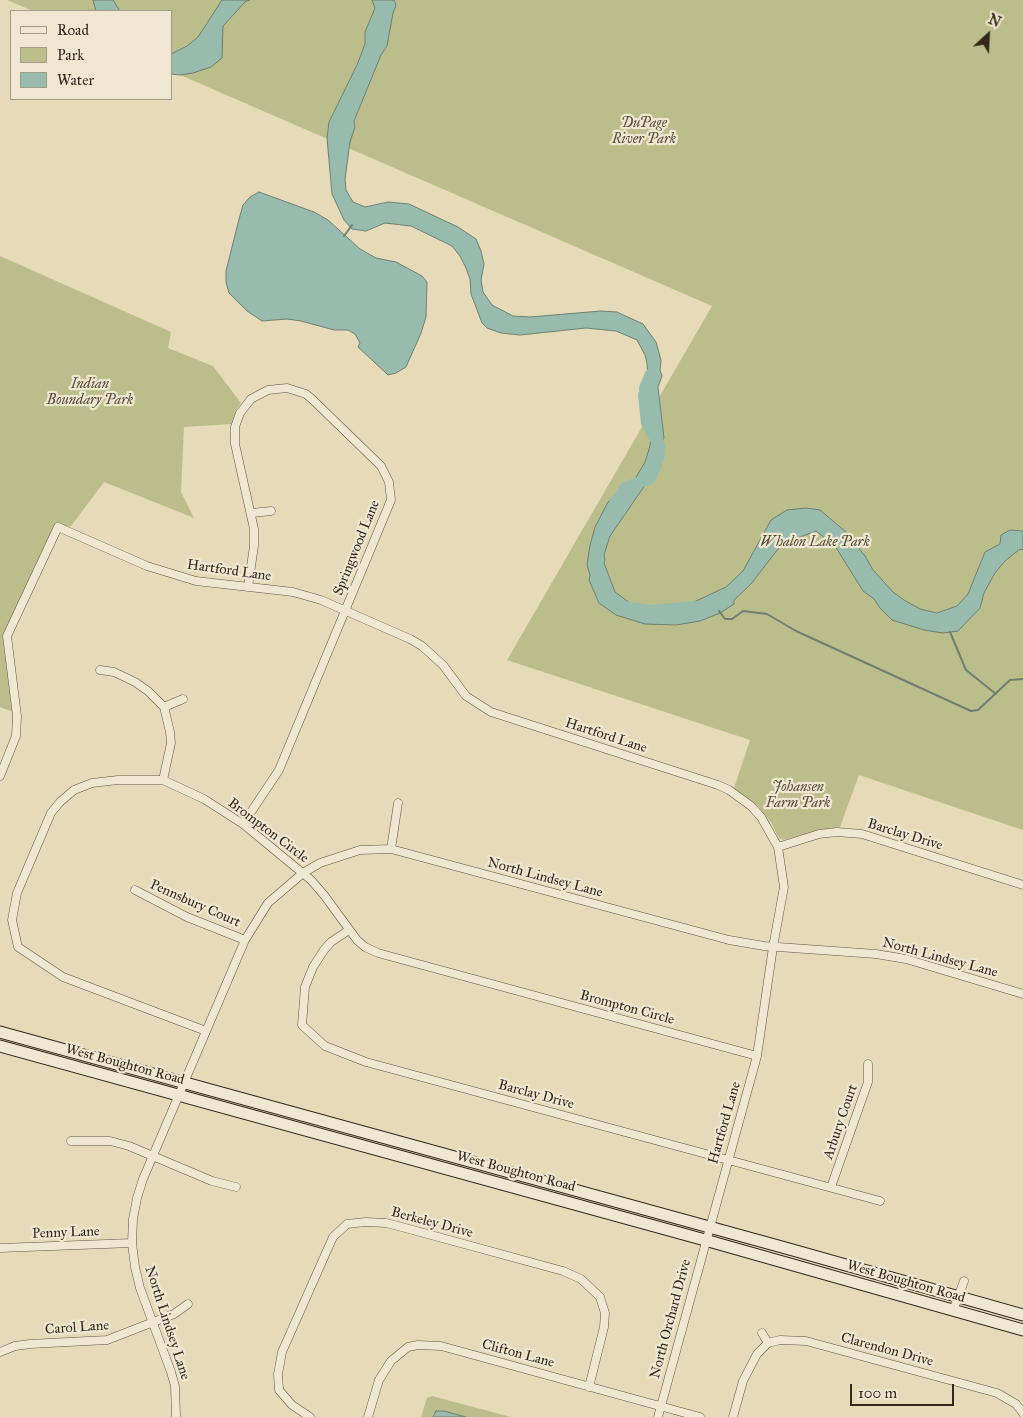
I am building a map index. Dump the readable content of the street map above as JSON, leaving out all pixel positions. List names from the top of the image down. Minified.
{"streets":{"main road":["West Boughton Road"],"street":["Springwood Lane","Hartford Lane","Brompton Circle","Barclay Drive","North Lindsey Lane","Pennsbury Court","Arbury Court","Berkeley Drive","Penny Lane","North Orchard Drive","Carol Lane","Clarendon Drive","Clifton Lane"]},"crossings":[["Springwood Lane","Hartford Lane"],["Springwood Lane","Brompton Circle"],["Hartford Lane","Brompton Circle"],["Hartford Lane","Barclay Drive"],["Hartford Lane","North Lindsey Lane"],["Hartford Lane","West Boughton Road"],["Hartford Lane","North Orchard Drive"],["Brompton Circle","Barclay Drive"],["Brompton Circle","North Lindsey Lane"],["Barclay Drive","Arbury Court"],["North Lindsey Lane","Pennsbury Court"],["North Lindsey Lane","West Boughton Road"],["North Lindsey Lane","Penny Lane"],["North Lindsey Lane","Carol Lane"],["West Boughton Road","North Orchard Drive"],["Berkeley Drive","Clifton Lane"],["North Orchard Drive","Clifton Lane"]],"parks":["DuPage River Park","Indian Boundary Park","Whalon Lake Park","Johansen Farm Park"],"legend":["Road","Park","Water"],"scale_bar":"100 m","north":"top right"}
